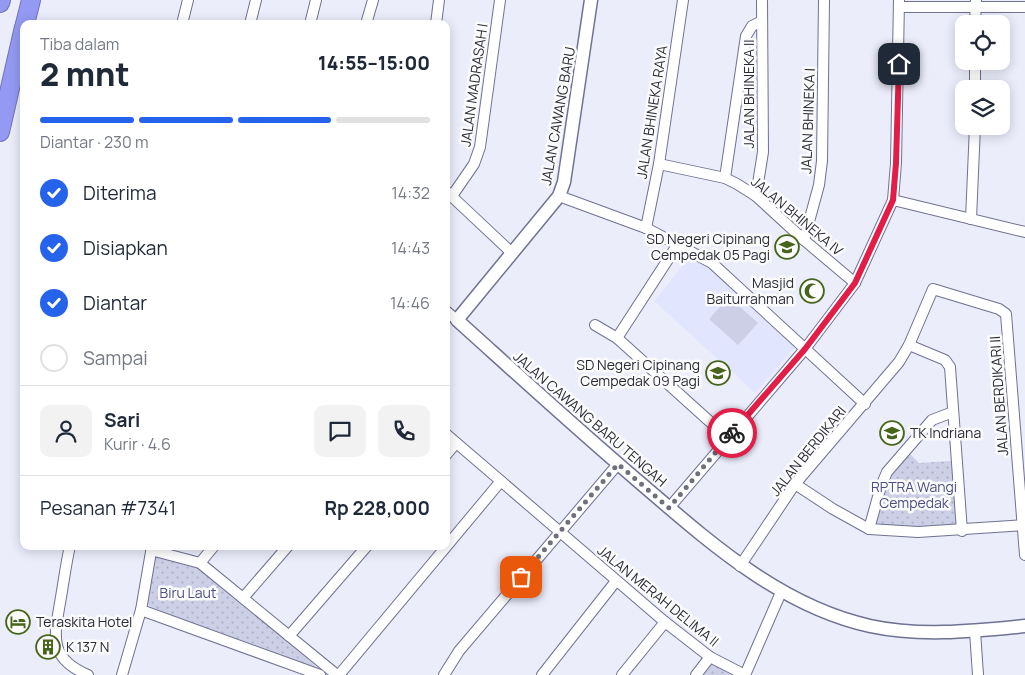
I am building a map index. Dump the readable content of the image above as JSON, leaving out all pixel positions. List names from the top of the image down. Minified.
{"streets":{"street":["JALAN MADRASAH I","JALAN BHINEKA II","JALAN BHINEKA RAYA","JALAN CAWANG BARU","JALAN BHINEKA I","JALAN BHINEKA IV","JALAN BERDIKARI II","JALAN CAWANG BARU TENGAH","JALAN BERDIKARI","JALAN MERAH DELIMA II"]},"crossings":[["JALAN BHINEKA II","JALAN BHINEKA IV"],["JALAN BHINEKA RAYA","JALAN BHINEKA IV"],["JALAN CAWANG BARU","JALAN CAWANG BARU TENGAH"],["JALAN BHINEKA I","JALAN BHINEKA IV"],["JALAN BERDIKARI II","JALAN BERDIKARI"],["JALAN CAWANG BARU TENGAH","JALAN BERDIKARI"]],"parks":["RPTRA Wangi Cempedak","Biru Laut"],"places":{"school or university":["SD Negeri Cipinang Cempedak 05 Pagi","SD Negeri Cipinang Cempedak 09 Pagi","TK Indriana"],"mosque":["Masjid Baiturrahman"],"hotel":["Teraskita Hotel"],"building":["K 137 N"]},"page":{"heading":["2 mnt","Tiba dalam","14:55–15:00"],"panel":["Sari","Kurir · 4.6","Pesanan #7341","Rp 228,000"],"bar":"Diantar · 230 m","list":[["Diterima","14:32"],["Disiapkan","14:43"],["Diantar","14:46"],"Sampai"]}}
